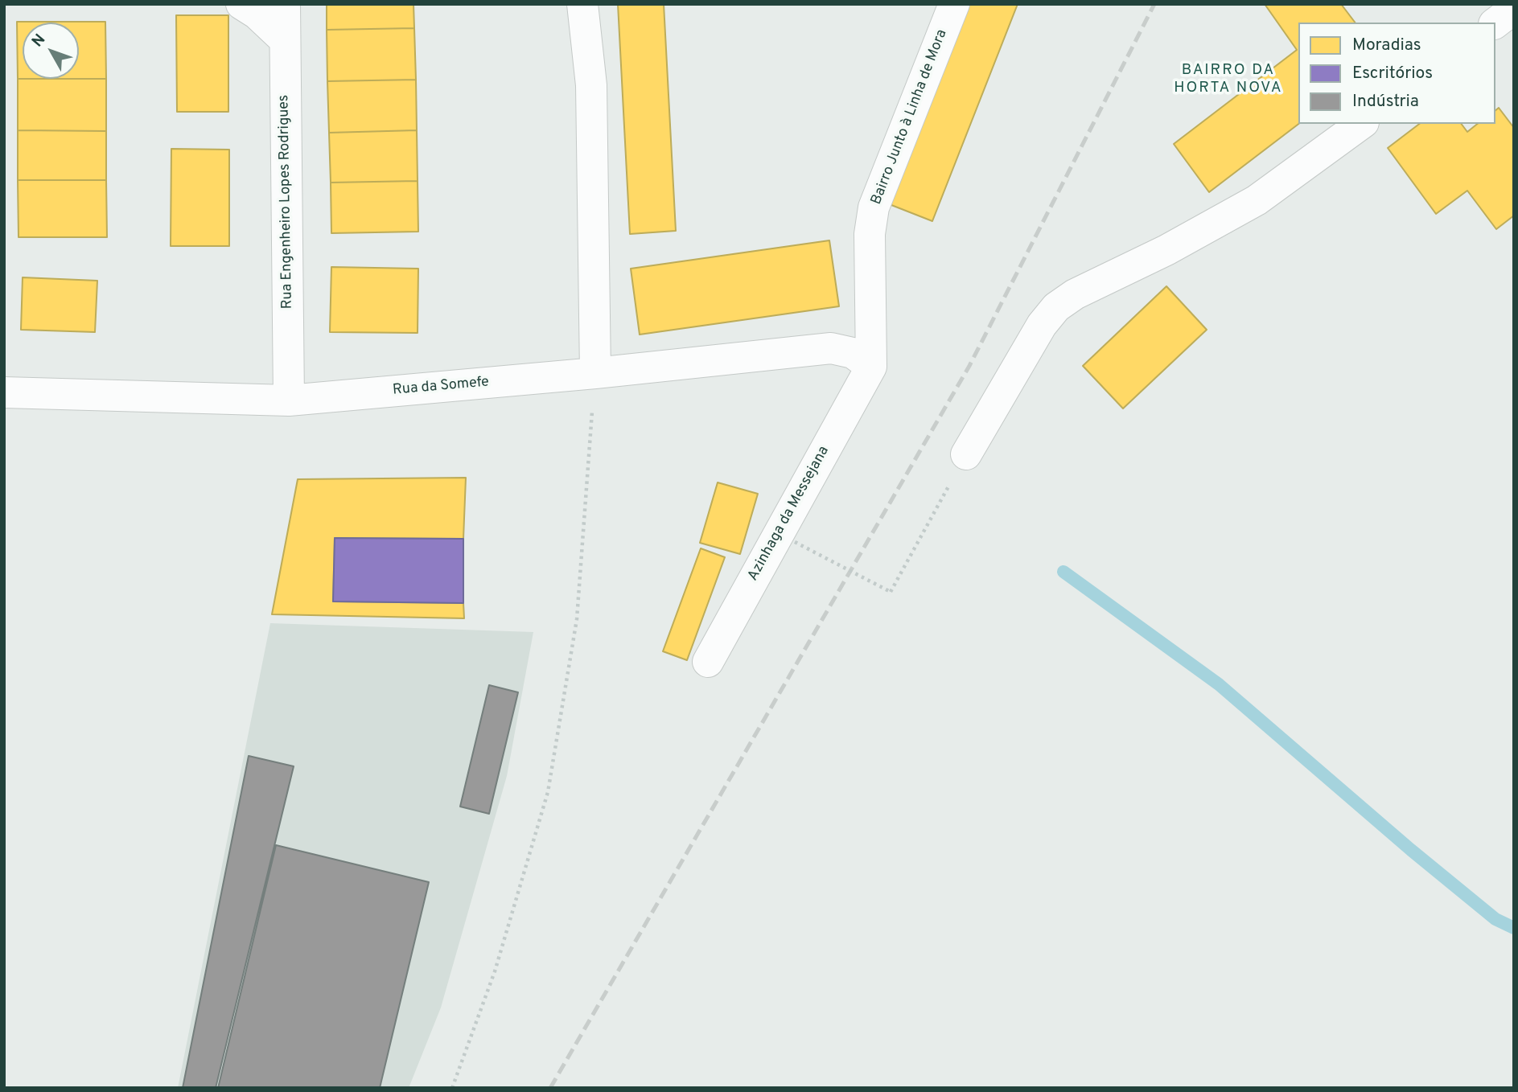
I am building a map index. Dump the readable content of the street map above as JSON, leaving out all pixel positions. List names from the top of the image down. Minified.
{"streets":{"street":["Bairro Junto à Linha de Mora","Rua Engenheiro Lopes Rodrigues","Rua da Somefe","Azinhaga da Messejana"]},"crossings":[["Bairro Junto à Linha de Mora","Rua da Somefe"],["Bairro Junto à Linha de Mora","Azinhaga da Messejana"],["Rua Engenheiro Lopes Rodrigues","Rua da Somefe"],["Rua da Somefe","Azinhaga da Messejana"]],"districts":["BAIRRO DA HORTA NOVA"],"legend":["Moradias","Escritórios","Indústria"],"north":"top left"}
